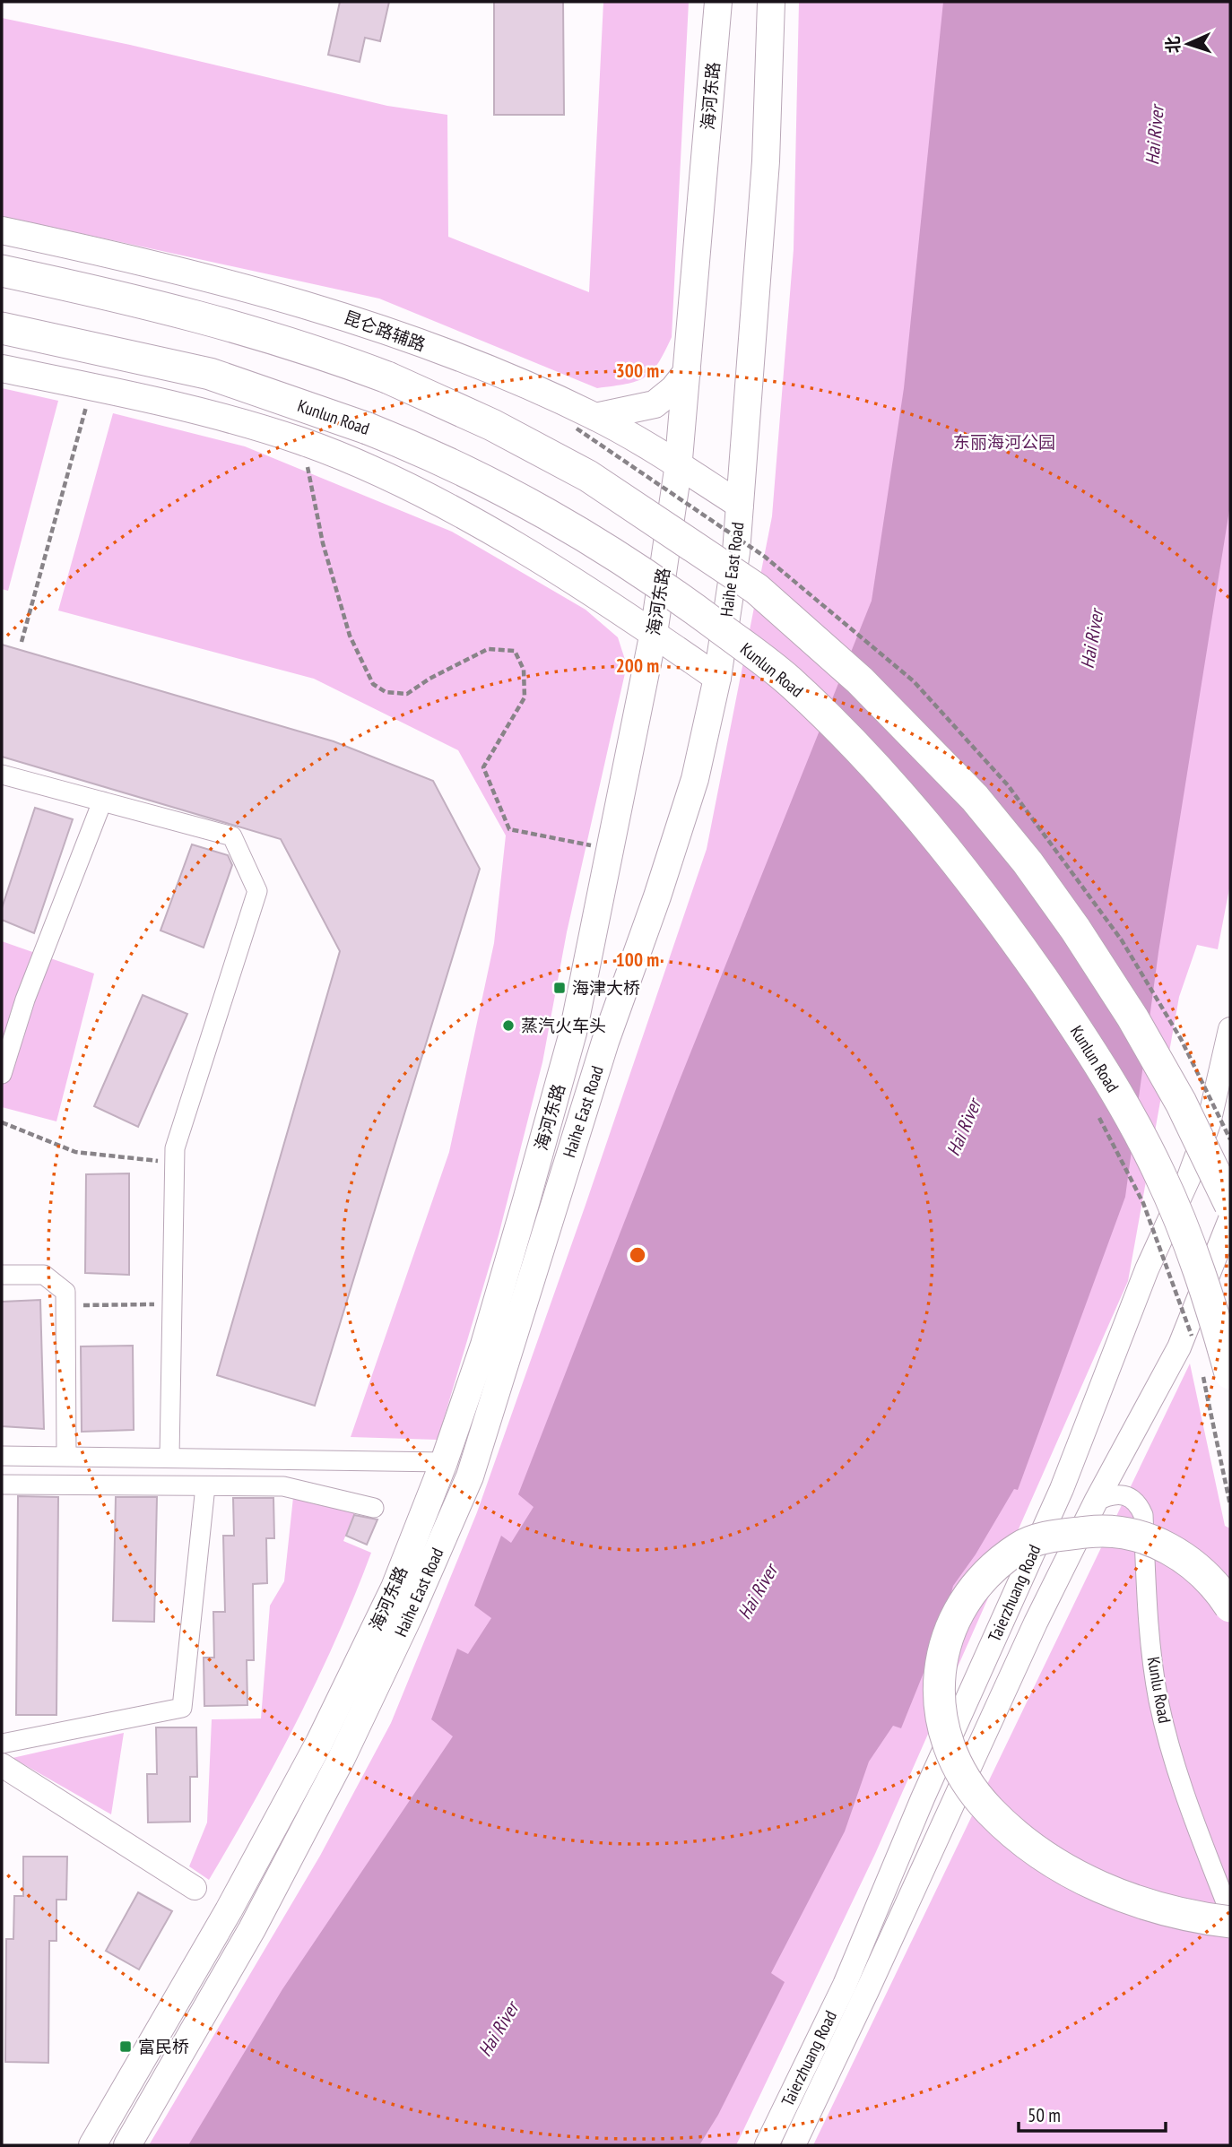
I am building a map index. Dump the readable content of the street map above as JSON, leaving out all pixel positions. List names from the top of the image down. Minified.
{"streets":{"highway":["Kunlun Road"],"main road":["海河东路","昆仑路辅路","Haihe East Road"],"street":["Taierzhuang Road","Kunlu Road"]},"crossings":[["海河东路","昆仑路辅路"],["昆仑路辅路","Haihe East Road"],["Taierzhuang Road","Kunlu Road"]],"water":["Hai River"],"parks":["东丽海河公园"],"places":{"transit":["海津大桥","富民桥"],"other":["蒸汽火车头"]},"scale_bar":"50 m","north":"left","rings":["300 m","200 m","100 m"]}
